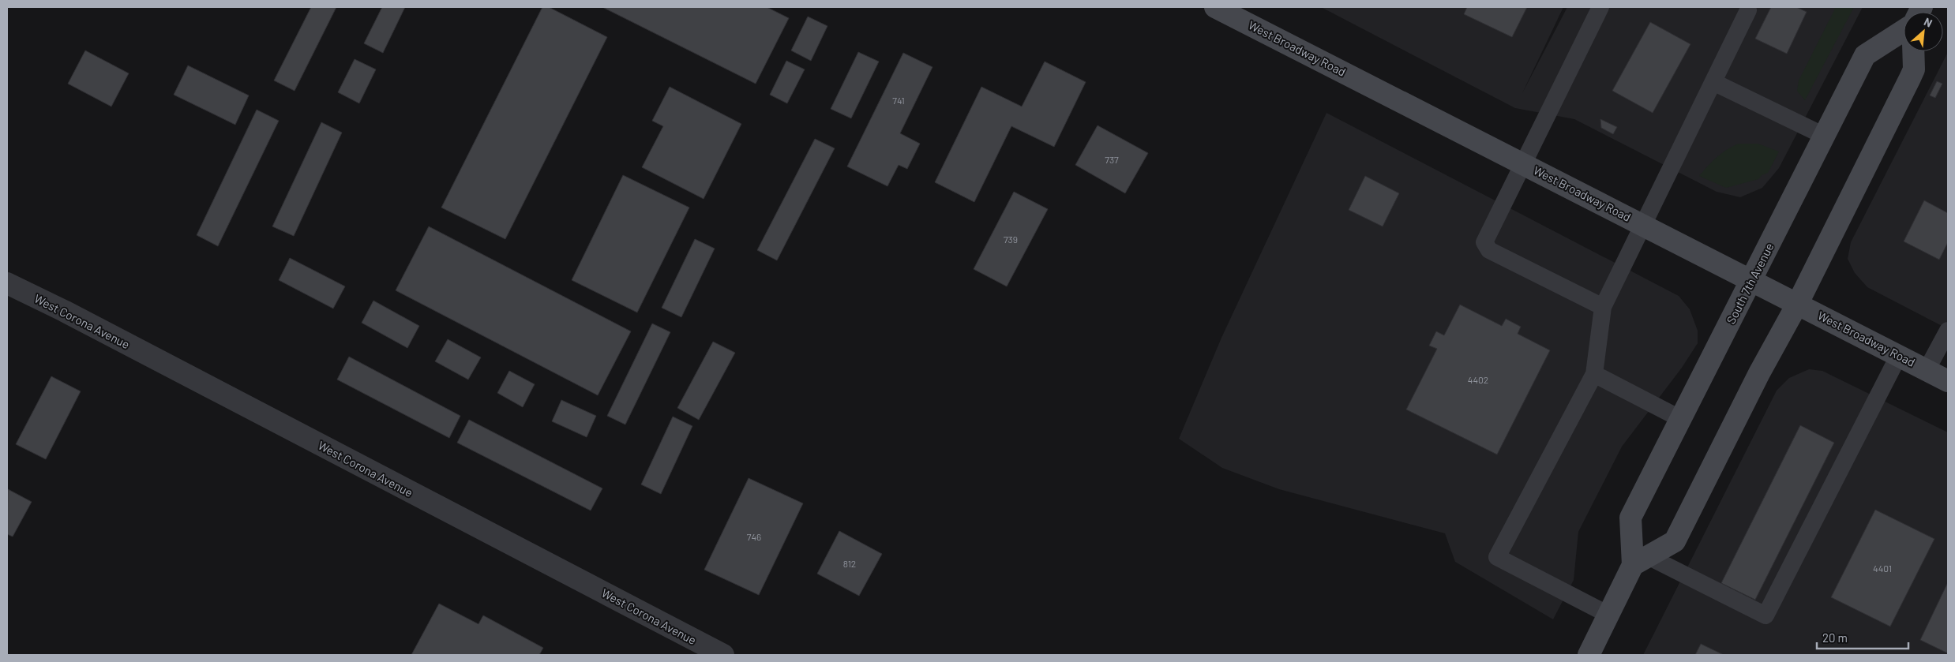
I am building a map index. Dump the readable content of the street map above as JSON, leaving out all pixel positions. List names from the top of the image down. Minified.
{"streets":{"main road":["West Broadway Road","South 7th Avenue"],"street":["West Corona Avenue"]},"crossings":[["West Broadway Road","South 7th Avenue"]],"house_numbers":["741","737","739","4402","746","812","4401"],"scale_bar":"20 m","north":"top right"}
